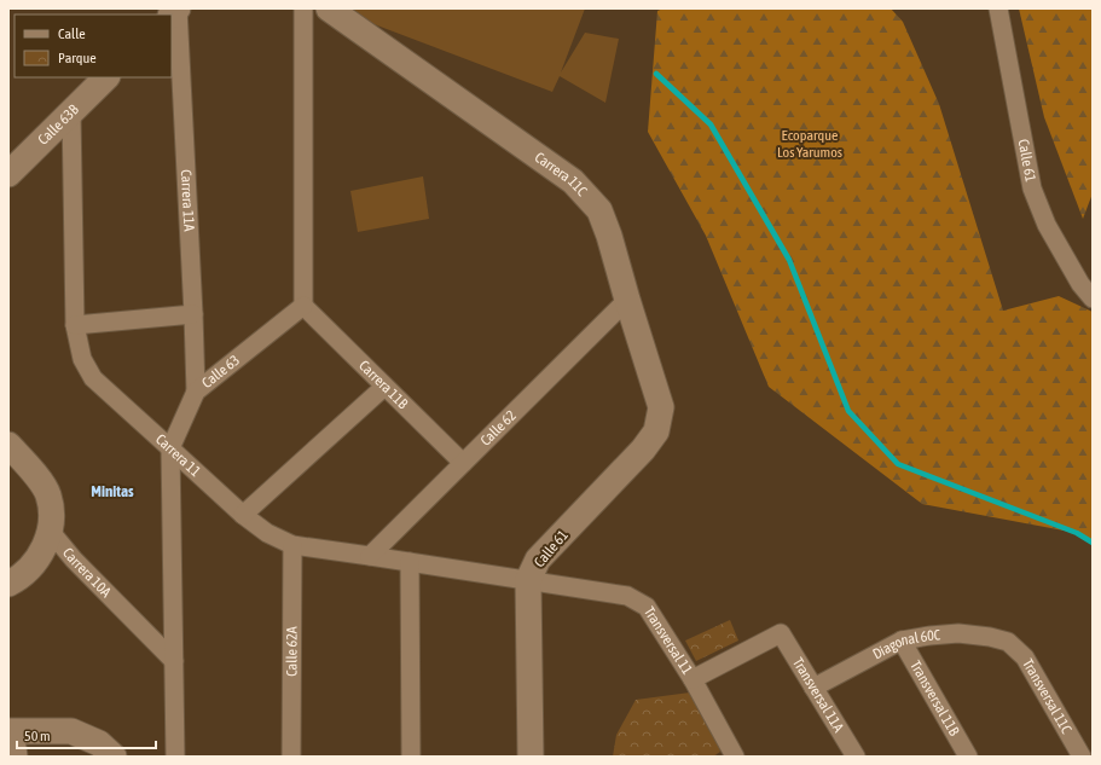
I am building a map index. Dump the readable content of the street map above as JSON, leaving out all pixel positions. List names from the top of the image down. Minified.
{"streets":{"street":["Calle 63B","Calle 61","Carrera 11C","Carrera 11A","Calle 63","Carrera 11B","Calle 62","Carrera 11","Carrera 10A","Transversal 11","Diagonal 60C","Calle 62A","Transversal 11A","Transversal 11C","Transversal 11B"]},"crossings":[["Calle 63B","Carrera 11"],["Calle 61","Carrera 11C"],["Calle 61","Carrera 11"],["Calle 61","Transversal 11"],["Carrera 11C","Calle 62"],["Carrera 11A","Calle 63"],["Calle 63","Carrera 11B"],["Calle 63","Carrera 11"],["Calle 63","Carrera 10A"],["Carrera 11B","Calle 62"],["Calle 62","Carrera 11"],["Carrera 11","Transversal 11"],["Carrera 11","Calle 62A"],["Transversal 11","Transversal 11A"],["Diagonal 60C","Transversal 11A"],["Diagonal 60C","Transversal 11C"],["Diagonal 60C","Transversal 11B"]],"districts":["Minitas"],"parks":["Ecoparque Los Yarumos"],"legend":["Calle","Parque"],"scale_bar":"50 m"}
